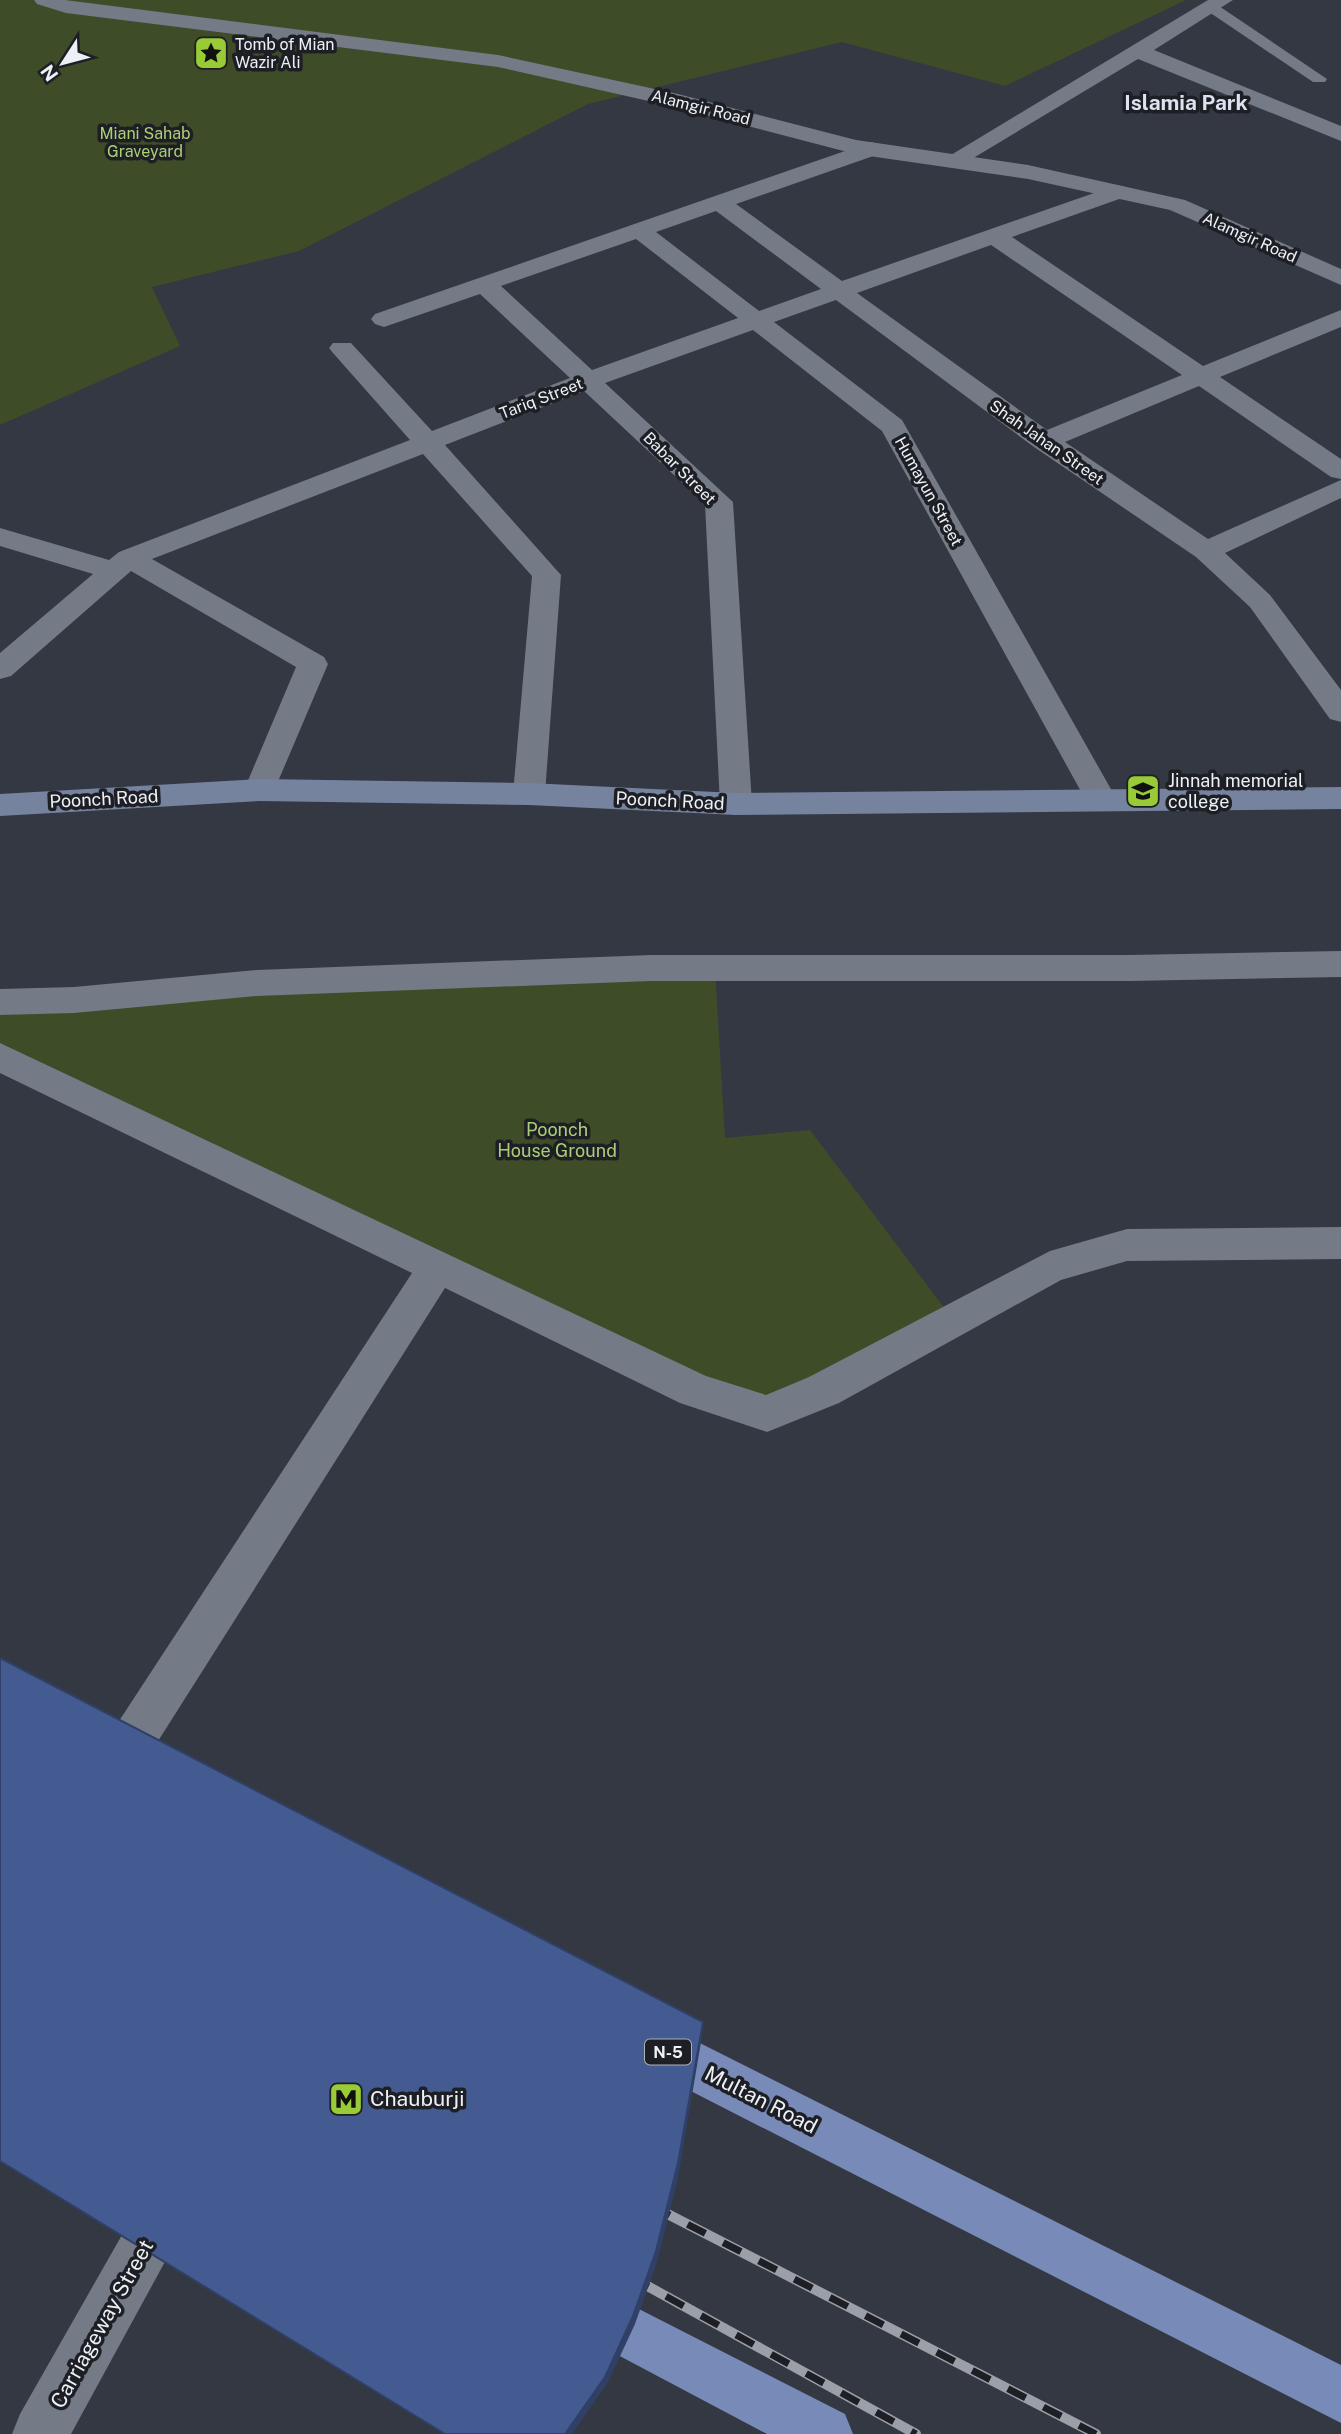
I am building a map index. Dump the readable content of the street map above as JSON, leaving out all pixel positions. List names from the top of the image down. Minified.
{"streets":{"main road":["Poonch Road","N-5","Multan Road"],"street":["Alamgir Road","Tariq Street","Shah Jahan Street","Babar Street","Humayun Street","Carriageway Street"]},"crossings":[["Alamgir Road","Tariq Street"],["Tariq Street","Shah Jahan Street"],["Tariq Street","Babar Street"],["Tariq Street","Humayun Street"],["Babar Street","Poonch Road"],["Humayun Street","Poonch Road"]],"districts":["Islamia Park"],"parks":["Miani Sahab Graveyard","Poonch House Ground"],"places":{"place":["Tomb of Mian Wazir Ali"],"school or university":["Jinnah memorial college"],"metro station":["Chauburji"]},"north":"bottom left"}
